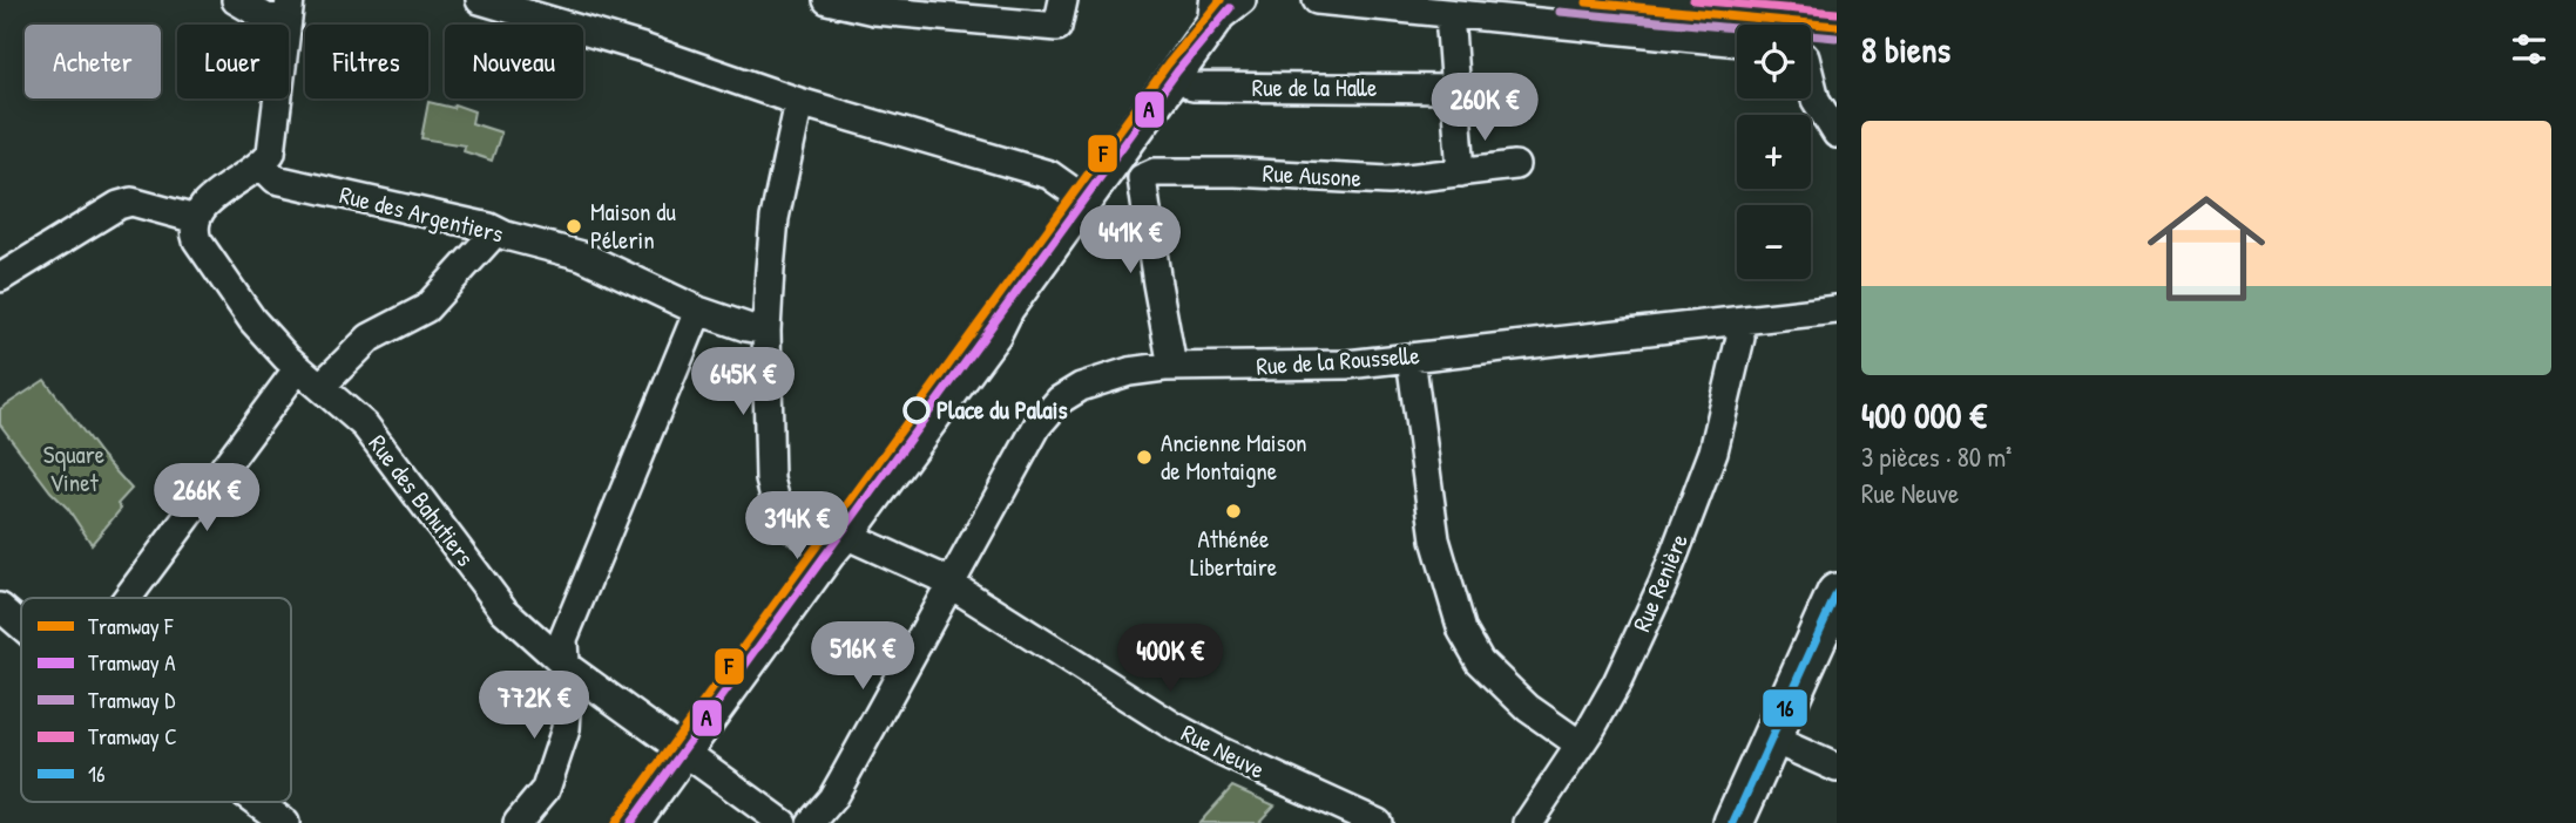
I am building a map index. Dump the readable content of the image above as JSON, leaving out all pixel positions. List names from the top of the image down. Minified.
{"streets":{"street":["Rue de la Halle","Rue Ausone","Rue des Argentiers","Rue de la Rousselle","Rue des Bahutiers","Rue Renière","Rue Neuve"]},"crossings":[["Rue de la Rousselle","Rue Renière"],["Rue de la Rousselle","Rue Neuve"]],"parks":["Square Vinet"],"places":["Maison du Pélerin","Place du Palais","Ancienne Maison de Montaigne","Athénée Libertaire"],"lines":["tram line F","tram line C","tram line A","tram line D","transit line 16"],"legend":["Tramway F","Tramway A","Tramway D","Tramway C","16"],"page":{"heading":"8 biens","map_buttons":["+","−"],"chip":["Acheter","Louer","Filtres","Nouveau"],"price":["260K €","441K €","645K €","266K €","314K €","516K €","400K €","772K €"],"list":[{"name":"400 000 €","note":"3 pièces · 80 m² · Rue Neuve"}]}}
